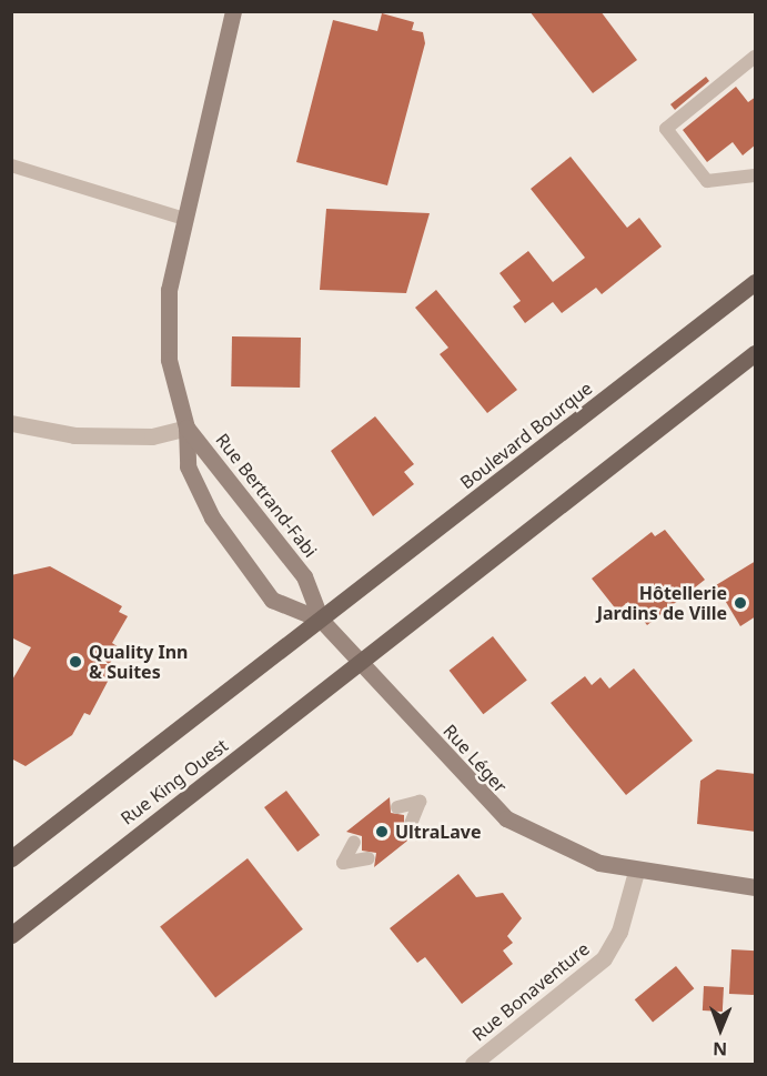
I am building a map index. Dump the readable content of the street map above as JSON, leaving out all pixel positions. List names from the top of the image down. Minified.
{"streets":{"main road":["Boulevard Bourque","Rue King Ouest"],"street":["Rue Bertrand-Fabi","Rue Léger","Rue Bonaventure"]},"crossings":[["Boulevard Bourque","Rue Bertrand-Fabi"],["Boulevard Bourque","Rue Léger"],["Rue Bertrand-Fabi","Rue Léger"],["Rue Léger","Rue King Ouest"],["Rue Léger","Rue Bonaventure"]],"places":["Hôtellerie Jardins de Ville","Quality Inn & Suites","UltraLave"],"north":"bottom"}
